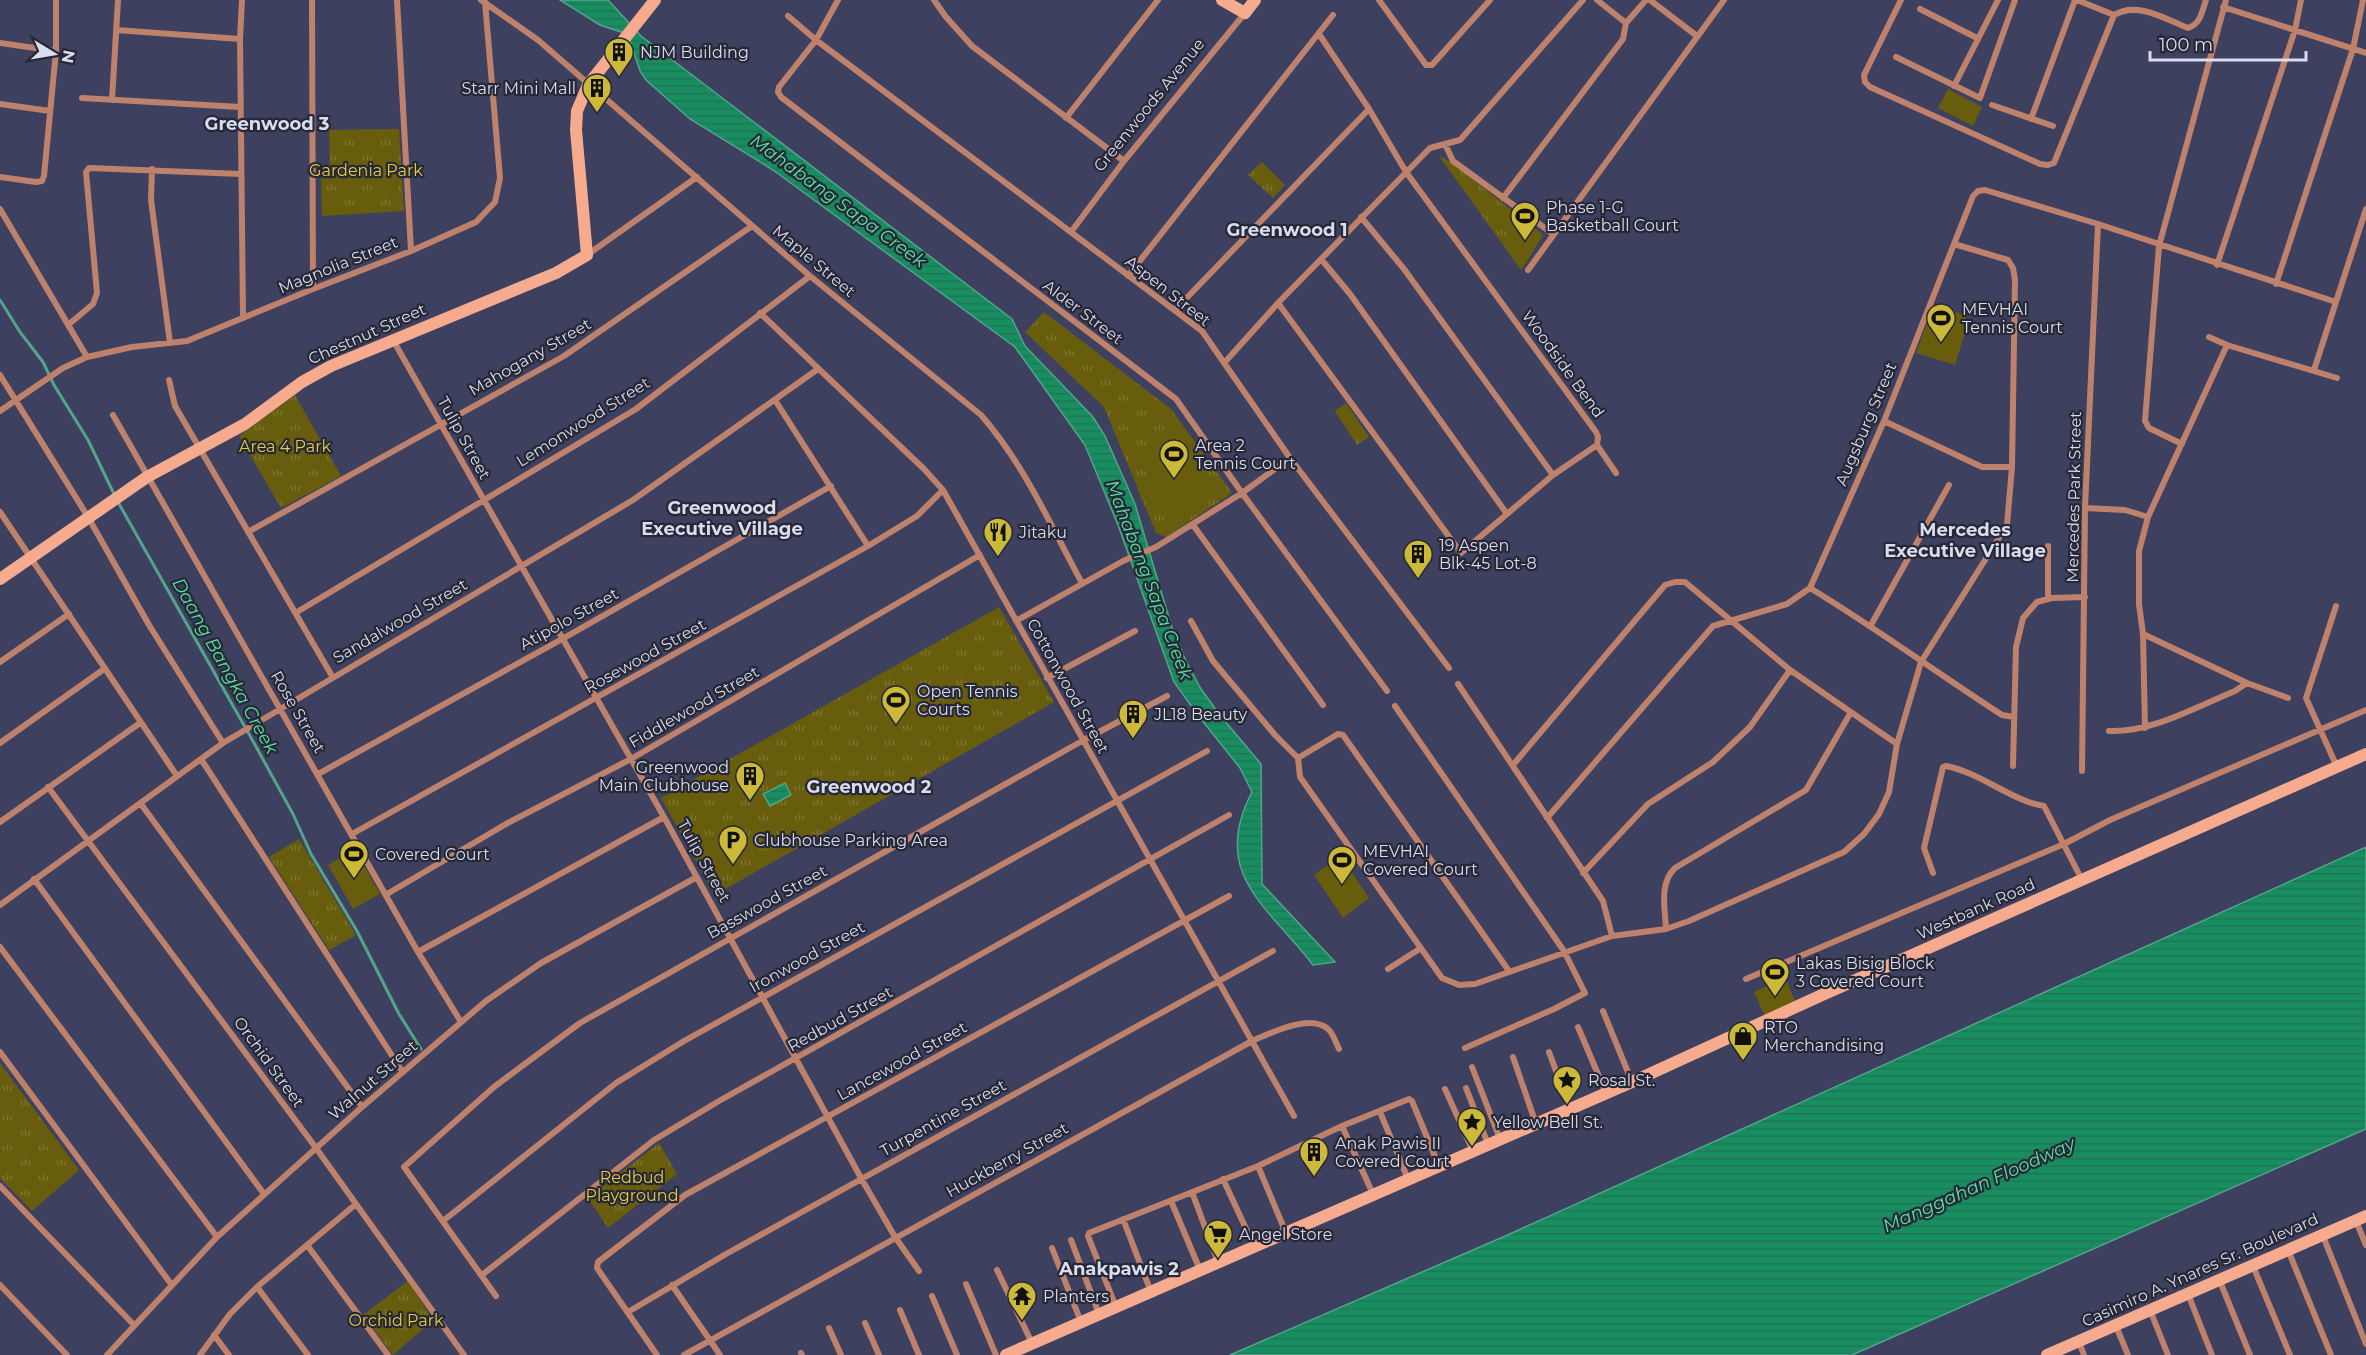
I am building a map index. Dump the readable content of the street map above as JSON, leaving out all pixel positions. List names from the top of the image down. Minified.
{"streets":{"street":["Greenwoods Avenue","Maple Street","Magnolia Street","Aspen Street","Alder Street","Chestnut Street","Mahogany Street","Woodside Bend","Lemonwood Street","Augsburg Street","Tulip Street","Mercedes Park Street","Atipolo Street","Sandalwood Street","Rosewood Street","Cottonwood Street","Fiddlewood Street","Rose Street","Basswood Street","Westbank Road","Ironwood Street","Redbud Street","Lancewood Street","Orchid Street","Walnut Street","Turpentine Street","Huckberry Street","Casimiro A. Ynares Sr. Boulevard"]},"crossings":[["Greenwoods Avenue","Aspen Street"],["Maple Street","Magnolia Street"],["Maple Street","Chestnut Street"],["Maple Street","Mahogany Street"],["Maple Street","Lemonwood Street"],["Aspen Street","Alder Street"],["Chestnut Street","Tulip Street"],["Chestnut Street","Rose Street"],["Mahogany Street","Tulip Street"],["Lemonwood Street","Tulip Street"],["Lemonwood Street","Cottonwood Street"],["Augsburg Street","Mercedes Park Street"],["Tulip Street","Atipolo Street"],["Tulip Street","Sandalwood Street"],["Tulip Street","Rosewood Street"],["Tulip Street","Fiddlewood Street"],["Tulip Street","Basswood Street"],["Tulip Street","Ironwood Street"],["Tulip Street","Redbud Street"],["Tulip Street","Lancewood Street"],["Tulip Street","Walnut Street"],["Tulip Street","Turpentine Street"],["Tulip Street","Huckberry Street"],["Atipolo Street","Rose Street"],["Sandalwood Street","Cottonwood Street"],["Sandalwood Street","Rose Street"],["Sandalwood Street","Orchid Street"],["Rosewood Street","Cottonwood Street"],["Rosewood Street","Rose Street"],["Cottonwood Street","Fiddlewood Street"],["Cottonwood Street","Basswood Street"],["Cottonwood Street","Ironwood Street"],["Cottonwood Street","Redbud Street"],["Cottonwood Street","Lancewood Street"],["Cottonwood Street","Turpentine Street"],["Cottonwood Street","Huckberry Street"],["Fiddlewood Street","Rose Street"],["Rose Street","Walnut Street"],["Basswood Street","Ironwood Street"],["Lancewood Street","Turpentine Street"],["Orchid Street","Walnut Street"]],"districts":["Greenwood 3","Greenwood 1","Greenwood Executive Village","Mercedes Executive Village","Greenwood 2","Anakpawis 2"],"water":["Mahabang Sapa Creek","Daang Bangka Creek","Manggahan Floodway"],"parks":["Gardenia Park","Area 4 Park","Redbud Playground","Orchid Park"],"places":{"building":["NJM Building","Starr Mini Mall","19 Aspen Blk-45 Lot-8","JL18 Beauty","Greenwood Main Clubhouse","Anak Pawis II Covered Court"],"sports":["Phase 1-G Basketball Court","MEVHAI Tennis Court","Area 2 Tennis Court","Open Tennis Courts","Covered Court","MEVHAI Covered Court","Lakas Bisig Block 3 Covered Court"],"restaurant":["Jitaku"],"parking":["Clubhouse Parking Area"],"shop":["RTO Merchandising"],"place":["Rosal St.","Yellow Bell St."],"supermarket":["Angel Store"],"temple":["Planters"]},"scale_bar":"100 m","north":"right"}
